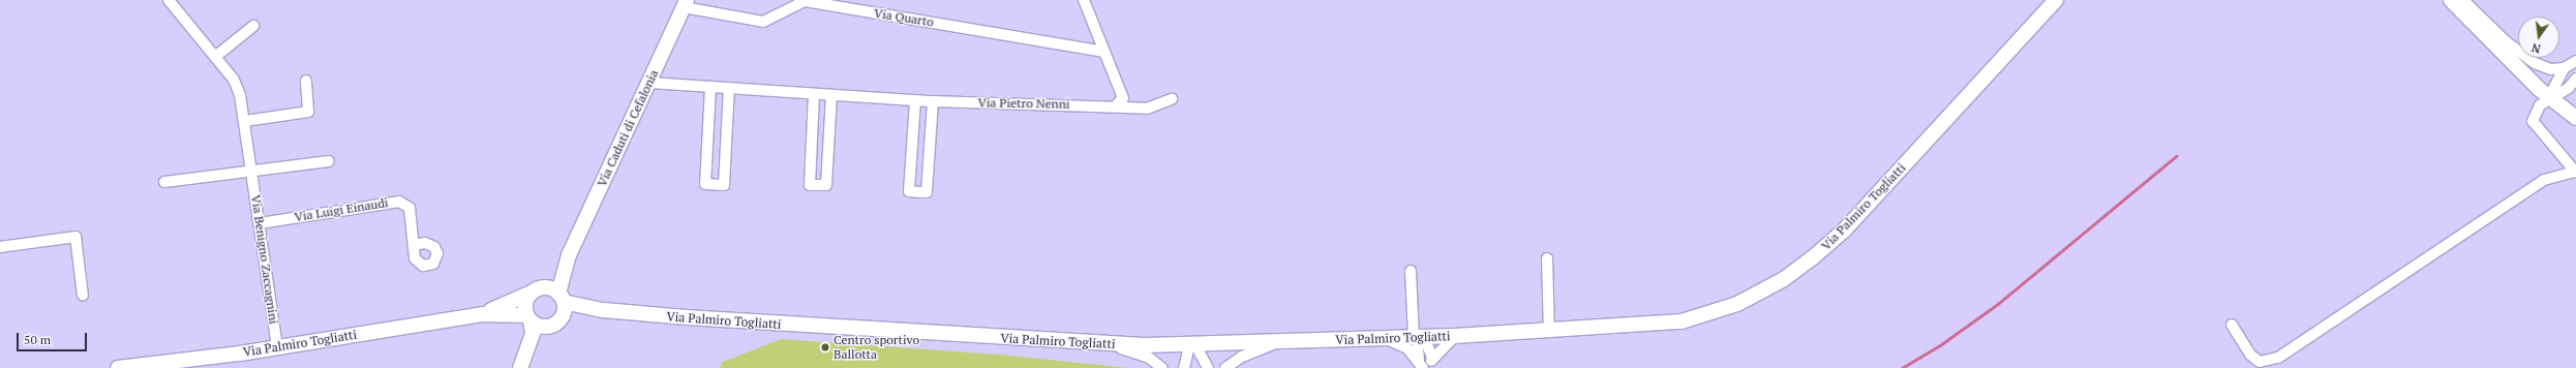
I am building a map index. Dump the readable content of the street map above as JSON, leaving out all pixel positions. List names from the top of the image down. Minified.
{"streets":{"street":["Via Quarto","Via Pietro Nenni","Via Caduti di Cefalonia","Via Palmiro Togliatti","Via Luigi Einaudi","Via Benigno Zaccagnini"]},"crossings":[["Via Quarto","Via Caduti di Cefalonia"],["Via Pietro Nenni","Via Caduti di Cefalonia"],["Via Caduti di Cefalonia","Via Palmiro Togliatti"],["Via Palmiro Togliatti","Via Benigno Zaccagnini"],["Via Luigi Einaudi","Via Benigno Zaccagnini"]],"places":["Centro sportivo Ballotta"],"scale_bar":"50 m","north":"bottom"}
